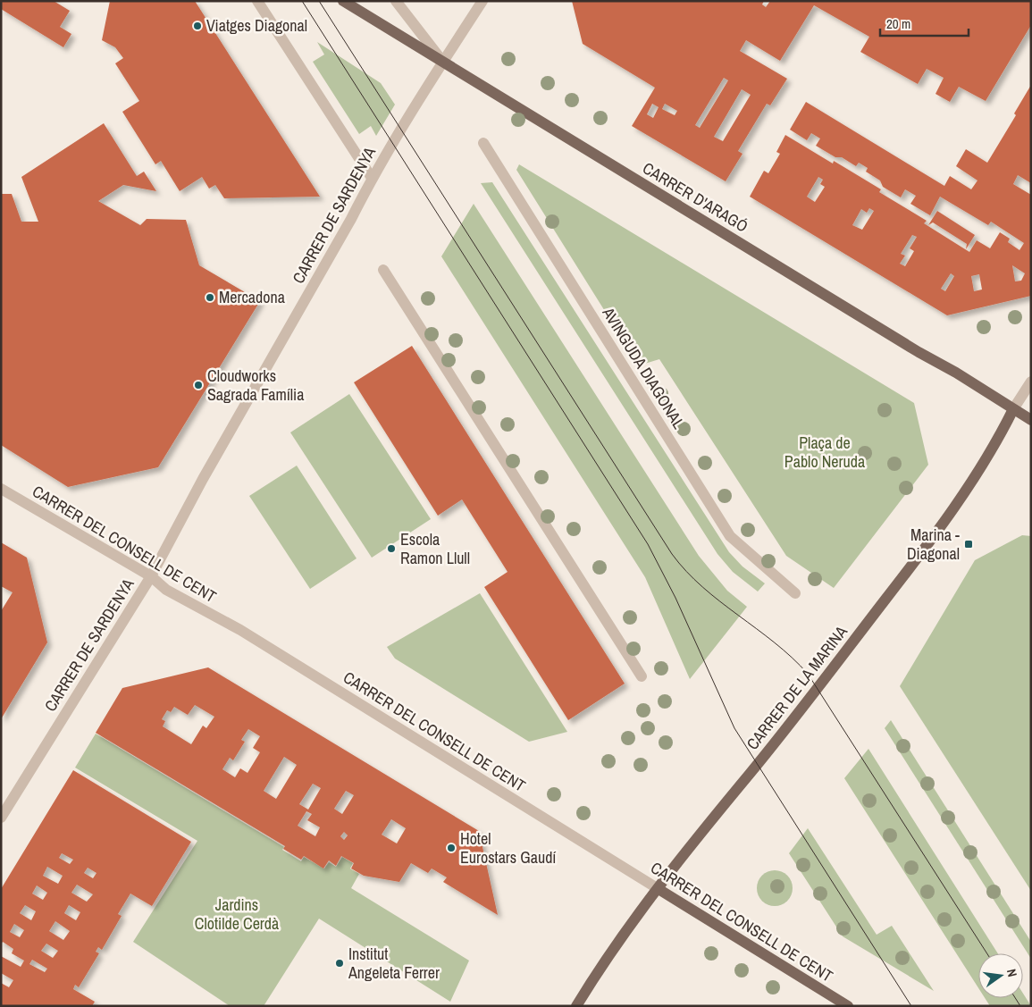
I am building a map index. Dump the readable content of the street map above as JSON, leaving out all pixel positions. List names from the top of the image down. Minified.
{"streets":{"main road":["CARRER D'ARAGÓ","CARRER DEL CONSELL DE CENT","CARRER DE LA MARINA"],"street":["CARRER DE SARDENYA","AVINGUDA DIAGONAL"]},"crossings":[["CARRER D'ARAGÓ","CARRER DE SARDENYA"],["CARRER D'ARAGÓ","CARRER DE LA MARINA"],["CARRER DE SARDENYA","CARRER DEL CONSELL DE CENT"],["CARRER DEL CONSELL DE CENT","CARRER DE LA MARINA"]],"parks":["Plaça de Pablo Neruda","Jardins Clotilde Cerdà"],"places":{"other":["Viatges Diagonal","Mercadona","Cloudworks Sagrada Família","Escola Ramon Llull","Hotel Eurostars Gaudí","Institut Angeleta Ferrer"],"transit":["Marina - Diagonal"]},"scale_bar":"20 m","north":"right"}
